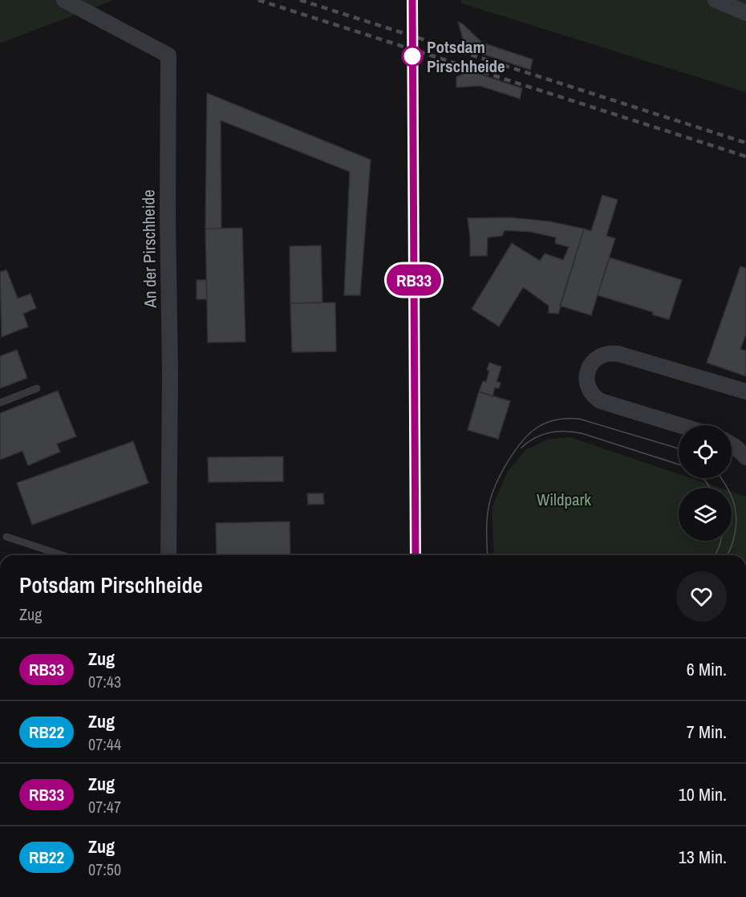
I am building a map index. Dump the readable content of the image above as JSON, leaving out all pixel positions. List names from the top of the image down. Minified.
{"streets":{"street":["An der Pirschheide"]},"parks":["Wildpark"],"places":["Potsdam Pirschheide"],"page":{"on_map":"RB33","heading":["Potsdam Pirschheide","Zug"],"list":[{"mark":"RB33","name":"Zug","note":"07:43","value":"6 Min."},{"mark":"RB22","name":"Zug","note":"07:44","value":"7 Min."},{"mark":"RB33","name":"Zug","note":"07:47","value":"10 Min."},{"mark":"RB22","name":"Zug","note":"07:50","value":"13 Min."}]}}
